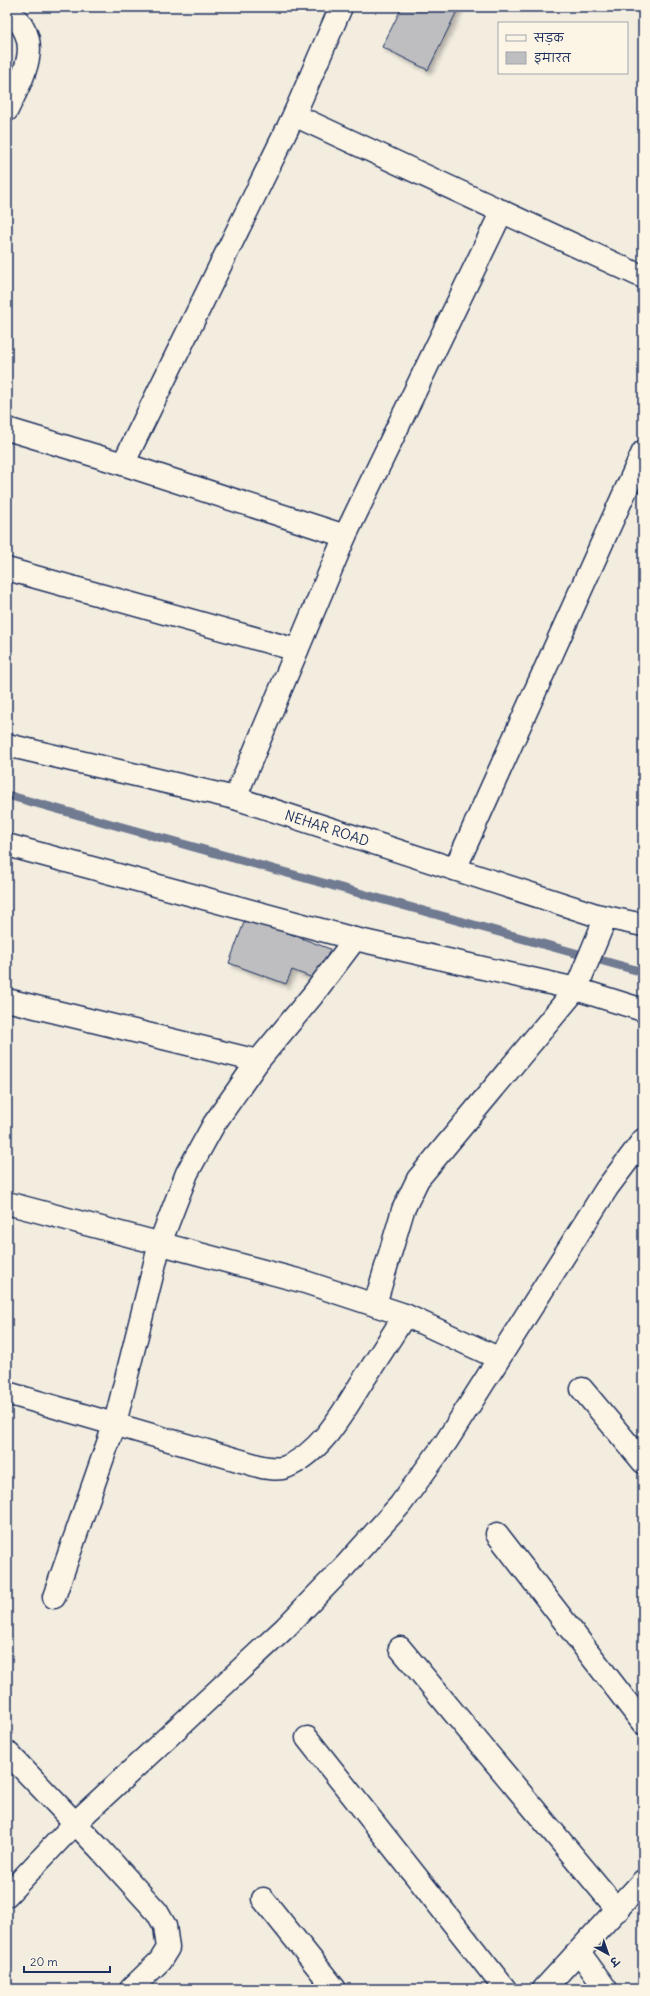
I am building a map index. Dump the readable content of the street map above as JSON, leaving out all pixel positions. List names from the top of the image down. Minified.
{"streets":{"street":["NEHAR ROAD"]},"legend":["सड़क","इमारत"],"scale_bar":"20 m","north":"bottom right"}
